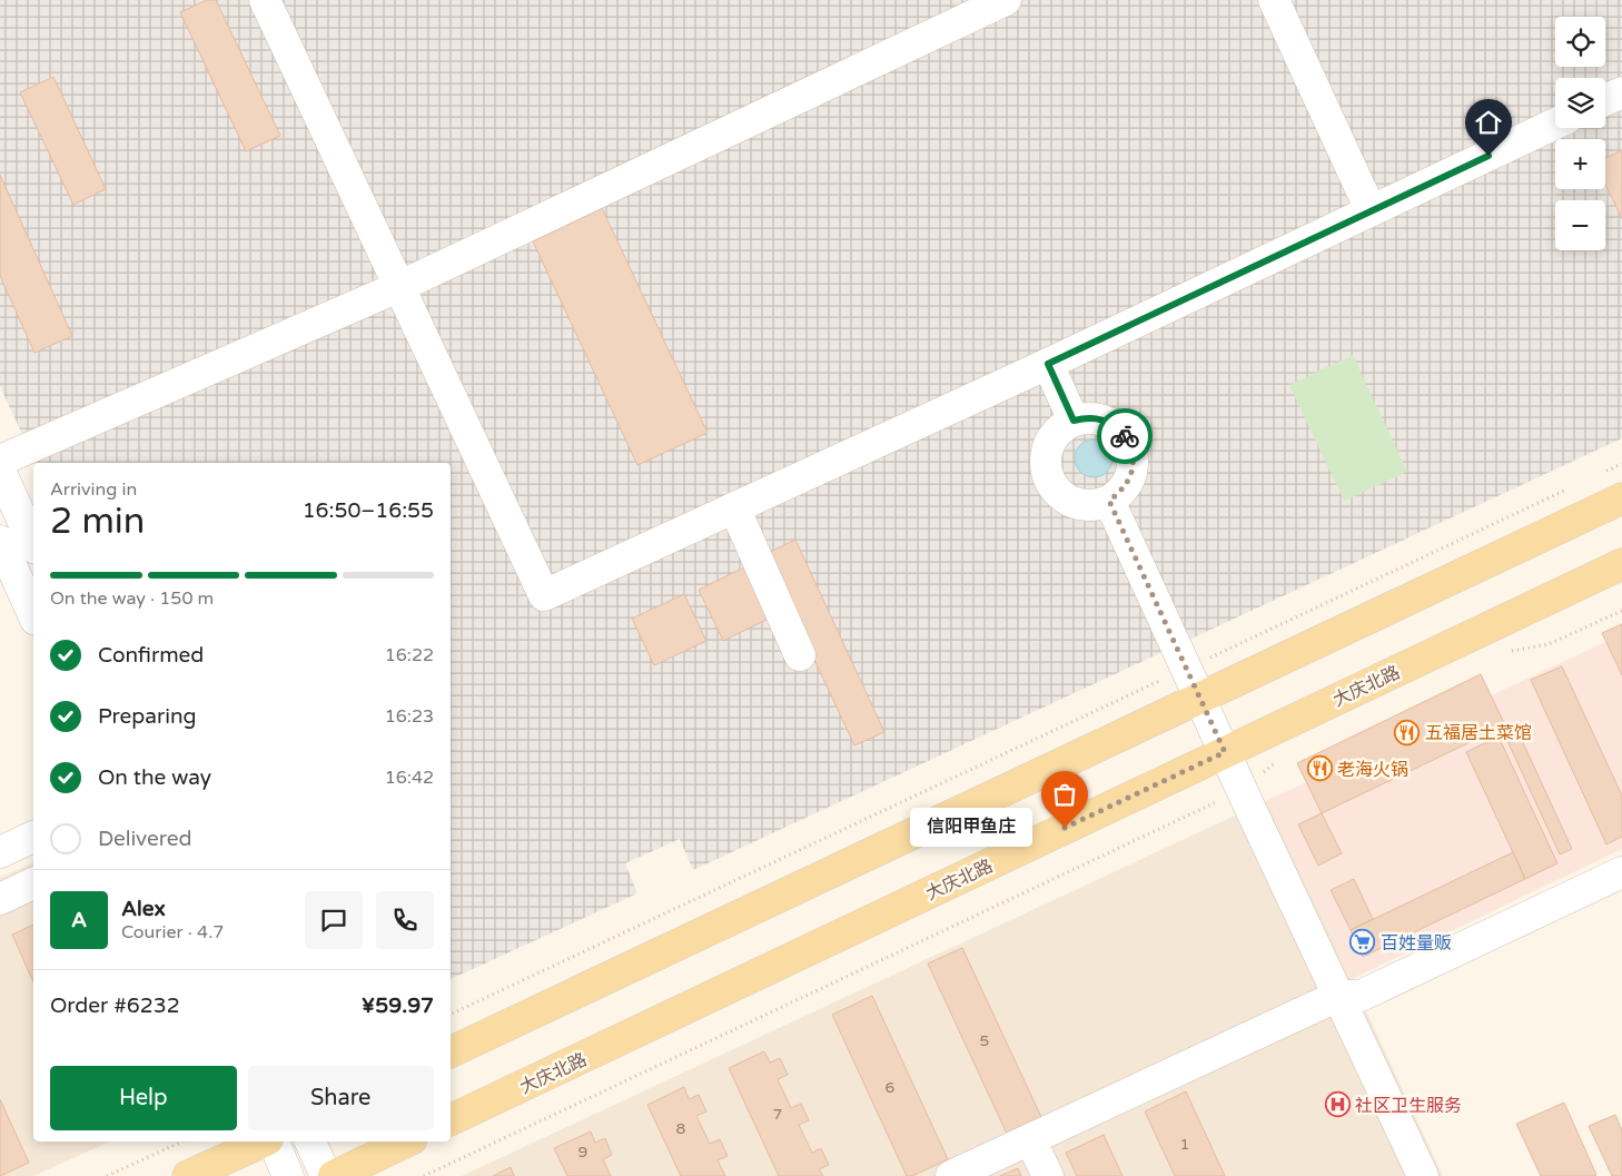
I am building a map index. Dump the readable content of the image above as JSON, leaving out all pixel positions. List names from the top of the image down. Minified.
{"streets":{"main road":["大庆北路"]},"places":{"restaurant":["五福居土菜馆","老海火锅"],"other":["信阳甲鱼庄"],"supermarket":["百姓量贩"],"hospital":["社区卫生服务"]},"house_numbers":["5","6","7","8","1","9"],"page":{"map_buttons":["+","−"],"heading":["2 min","Arriving in","16:50–16:55"],"panel":["Alex","Courier · 4.7","Order #6232","¥59.97"],"bar":"On the way · 150 m","list":[["Confirmed","16:22"],["Preparing","16:23"],["On the way","16:42"],"Delivered"],"bubble":"信阳甲鱼庄","round":"A","buttons":["Help","Share"]}}
